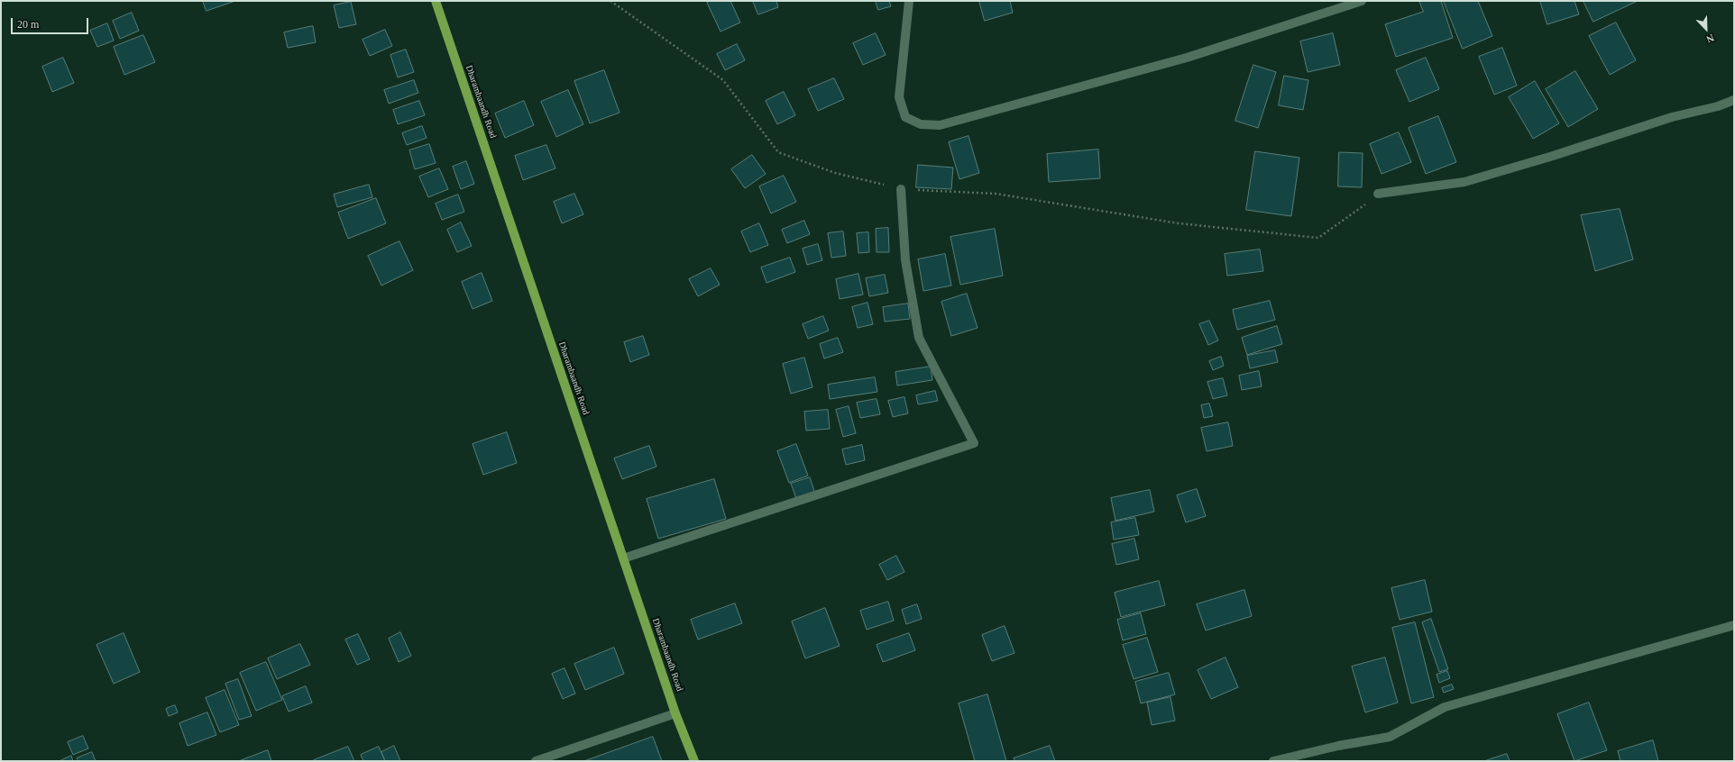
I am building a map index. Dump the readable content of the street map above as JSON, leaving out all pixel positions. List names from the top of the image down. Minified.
{"streets":{"main road":["Dharambaandh Road"]},"scale_bar":"20 m","north":"bottom right"}
